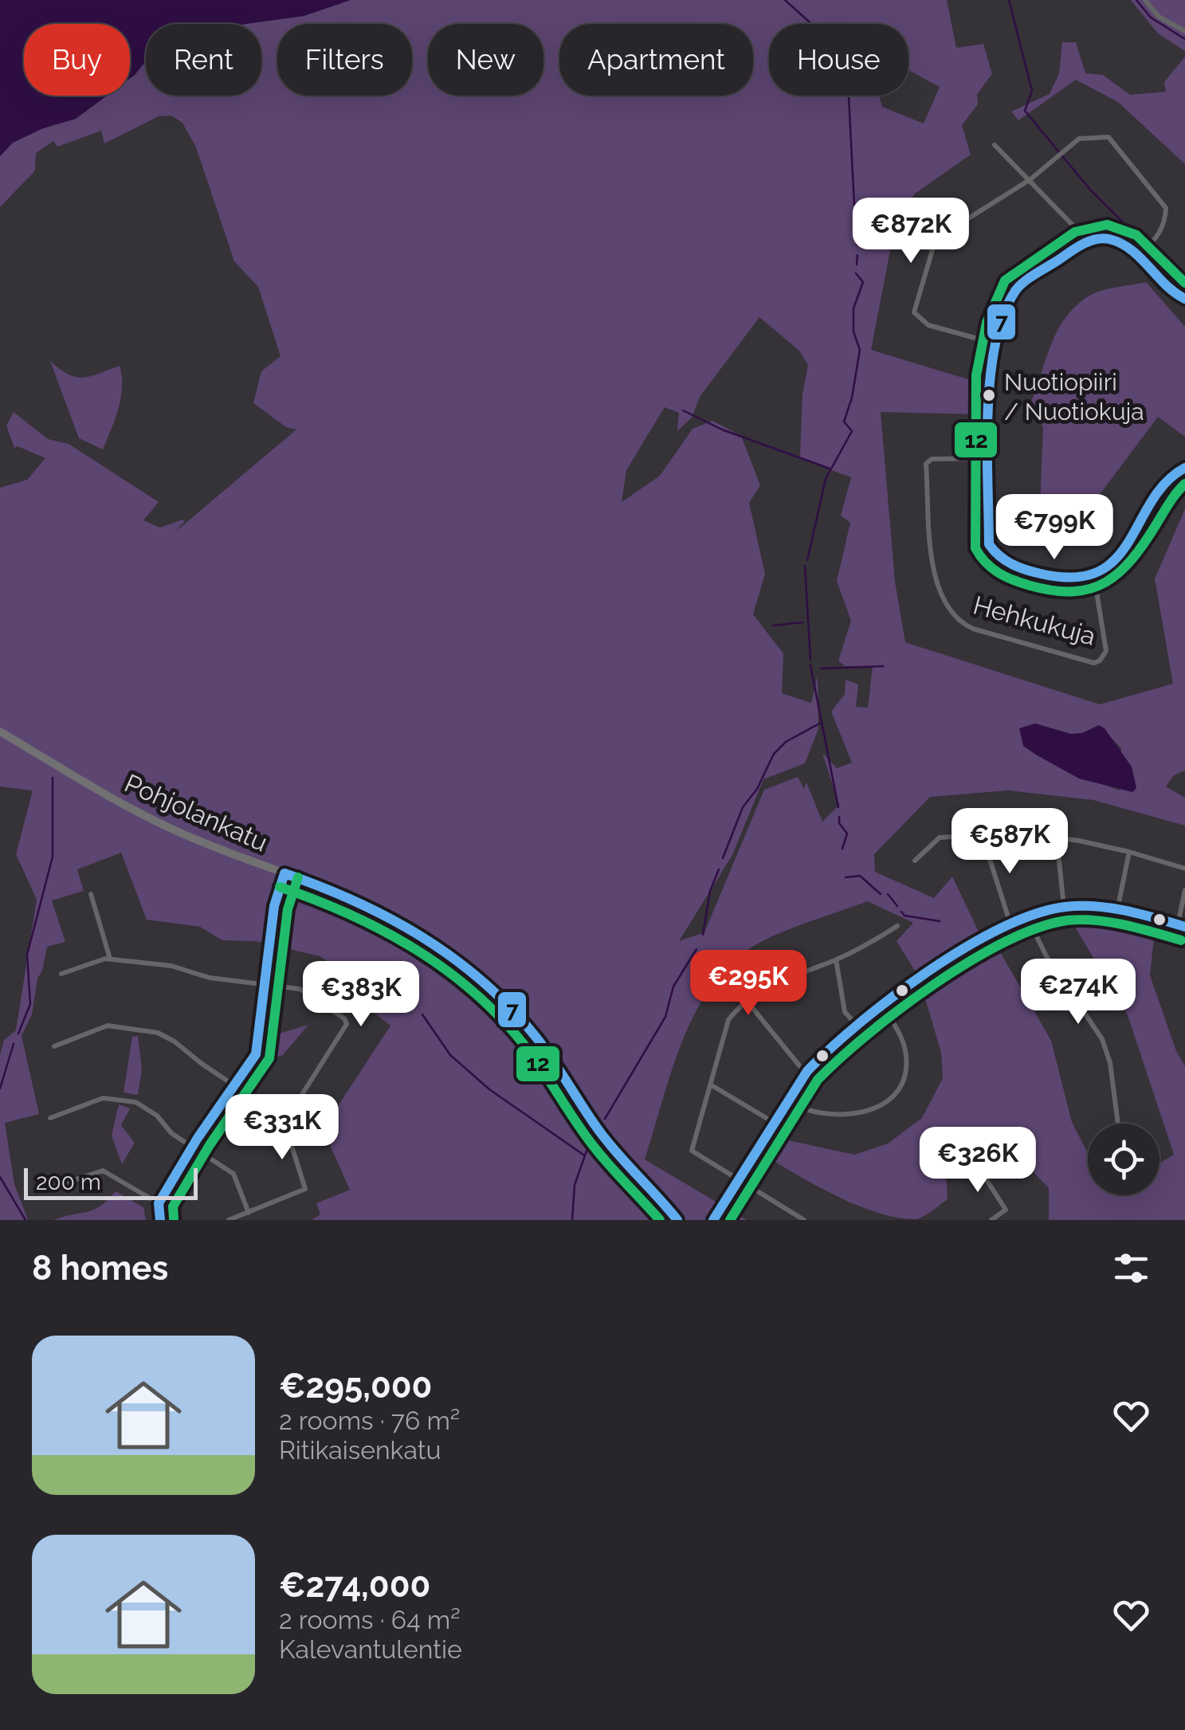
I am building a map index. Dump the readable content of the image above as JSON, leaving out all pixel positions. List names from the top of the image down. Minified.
{"streets":{"main road":["Pohjolankatu"],"street":["Hehkukuja"]},"places":["Nuotiopiiri / Nuotiokuja"],"lines":["transit line 12","transit line 7"],"scale_bar":"200 m","page":{"chip":["Buy","Rent","Filters","New","Apartment","House"],"price":["€872K","€799K","€587K","€295K","€274K","€383K","€331K","€326K"],"scale":"200 m","heading":"8 homes","list":[{"name":"€295,000","note":"2 rooms · 76 m² · Ritikaisenkatu"},{"name":"€274,000","note":"2 rooms · 64 m² · Kalevantulentie"}]}}
